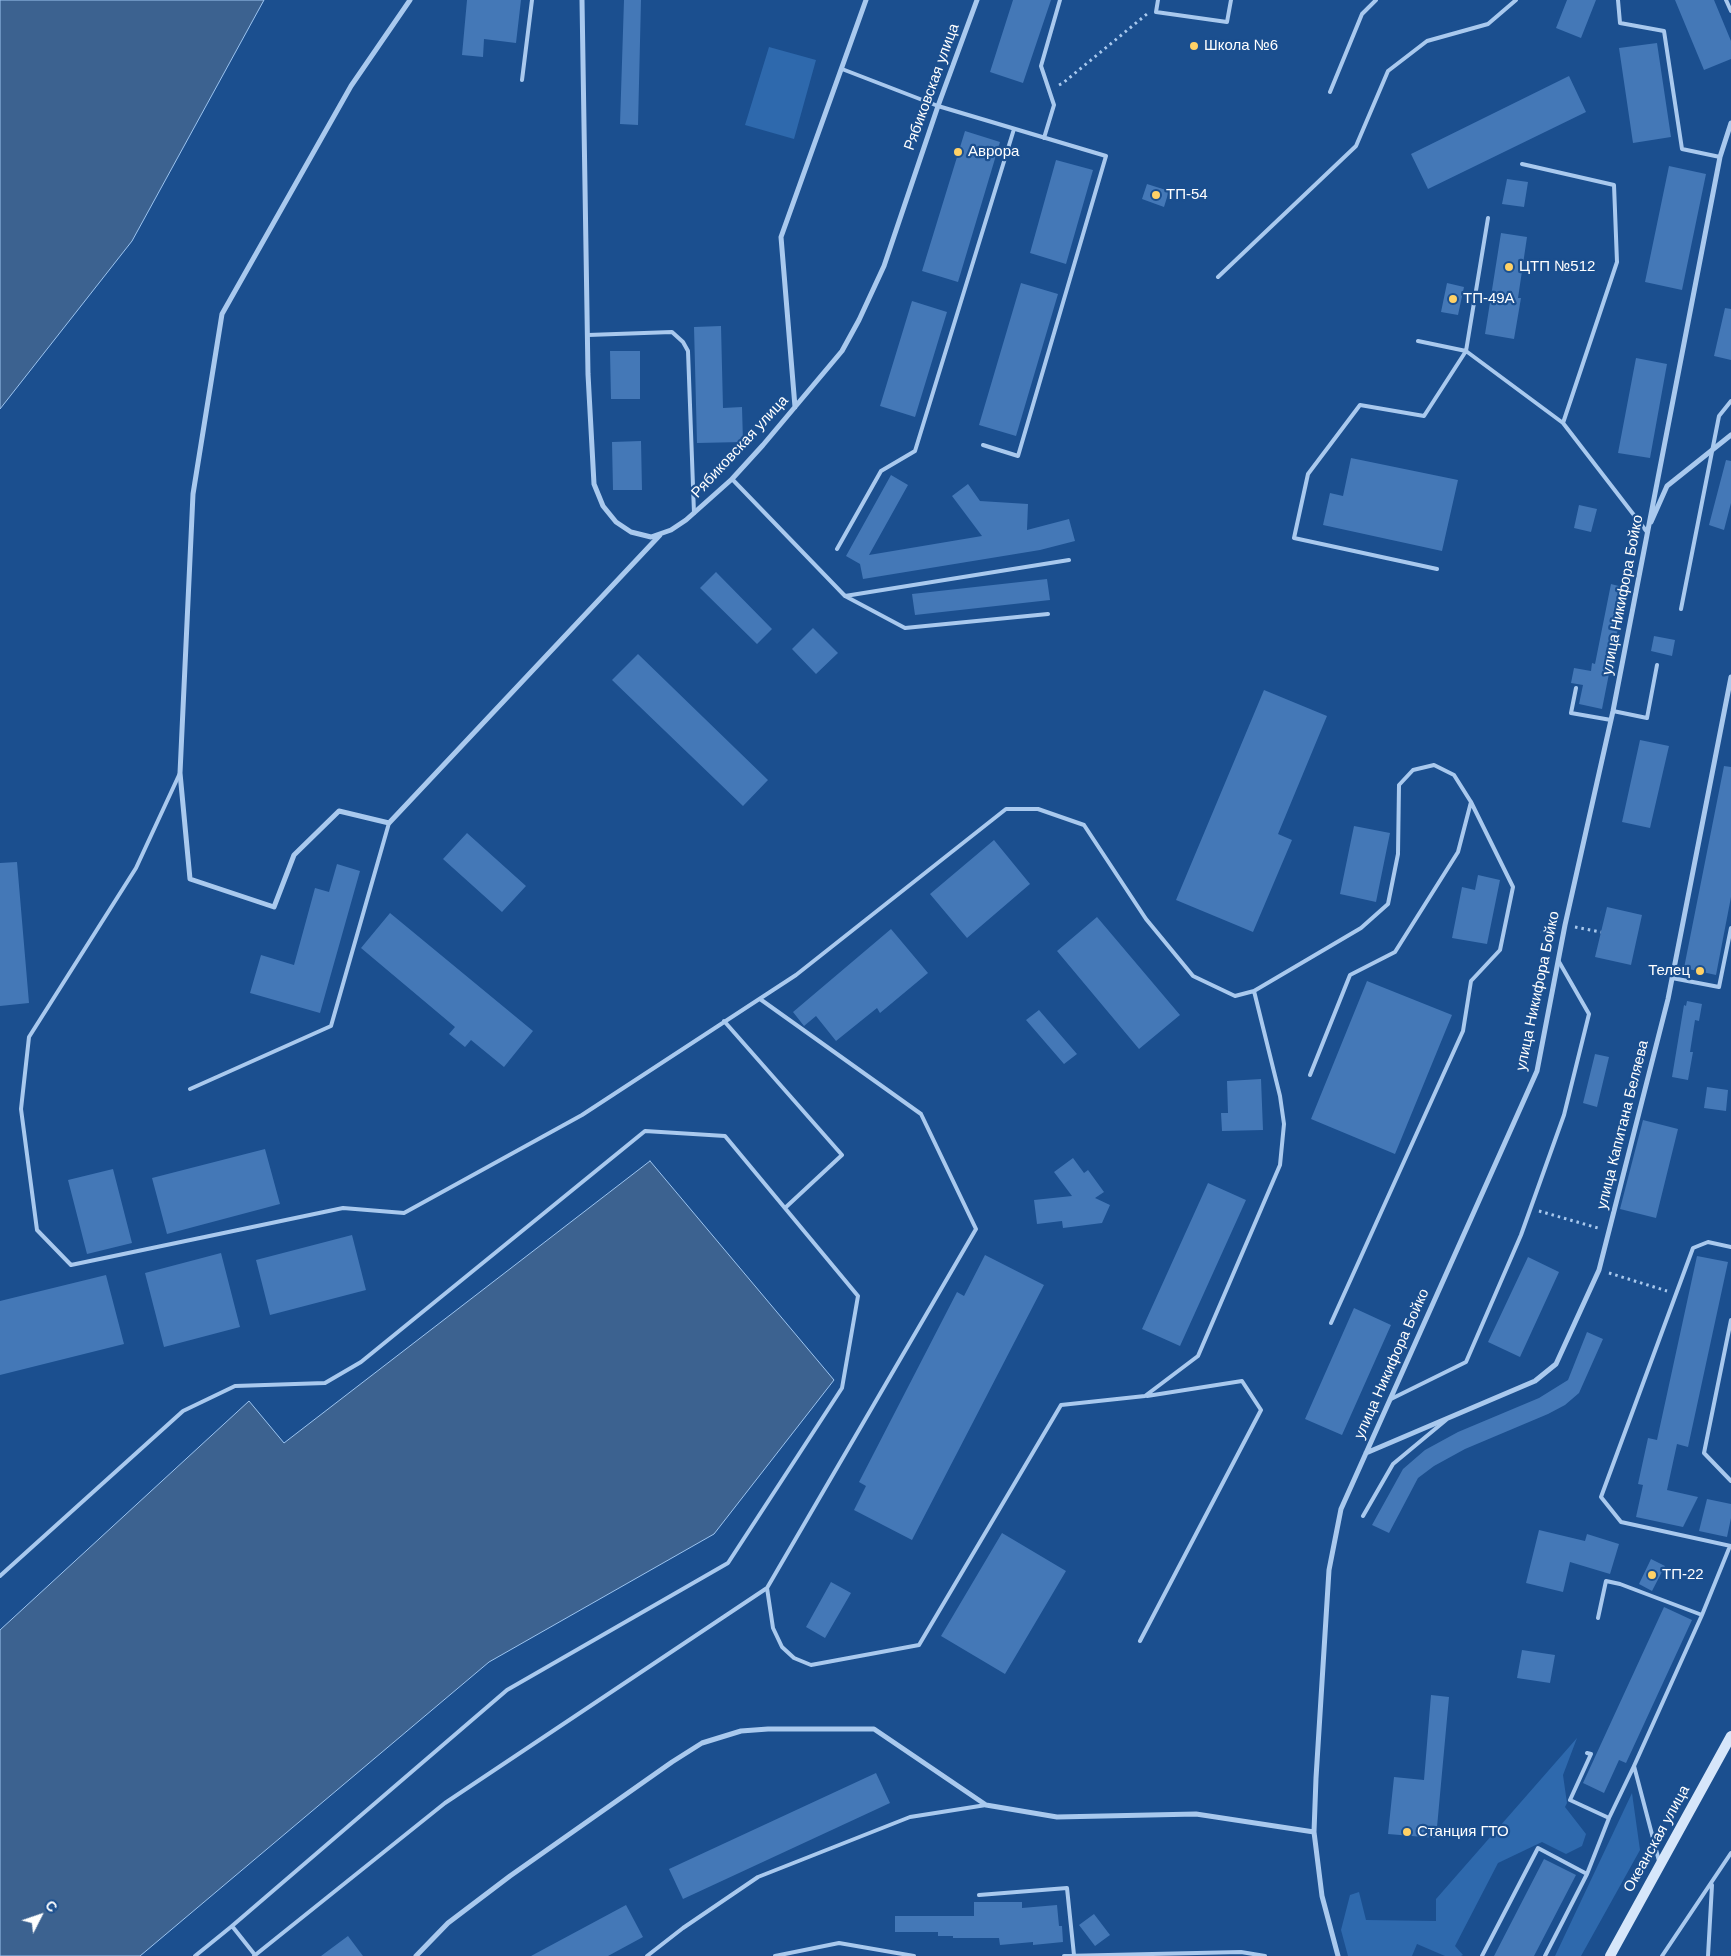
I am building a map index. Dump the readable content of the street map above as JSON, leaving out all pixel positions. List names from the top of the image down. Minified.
{"streets":{"main road":["Океанская улица"],"street":["Рябиковская улица","улица Никифора Бойко","улица Капитана Беляева"]},"crossings":[["улица Никифора Бойко","улица Капитана Беляева"]],"places":["Школа №6","Аврора","ТП-54","ЦТП №512","ТП-49А","Телец","ТП-22","Станция ГТО"],"north":"top right"}
